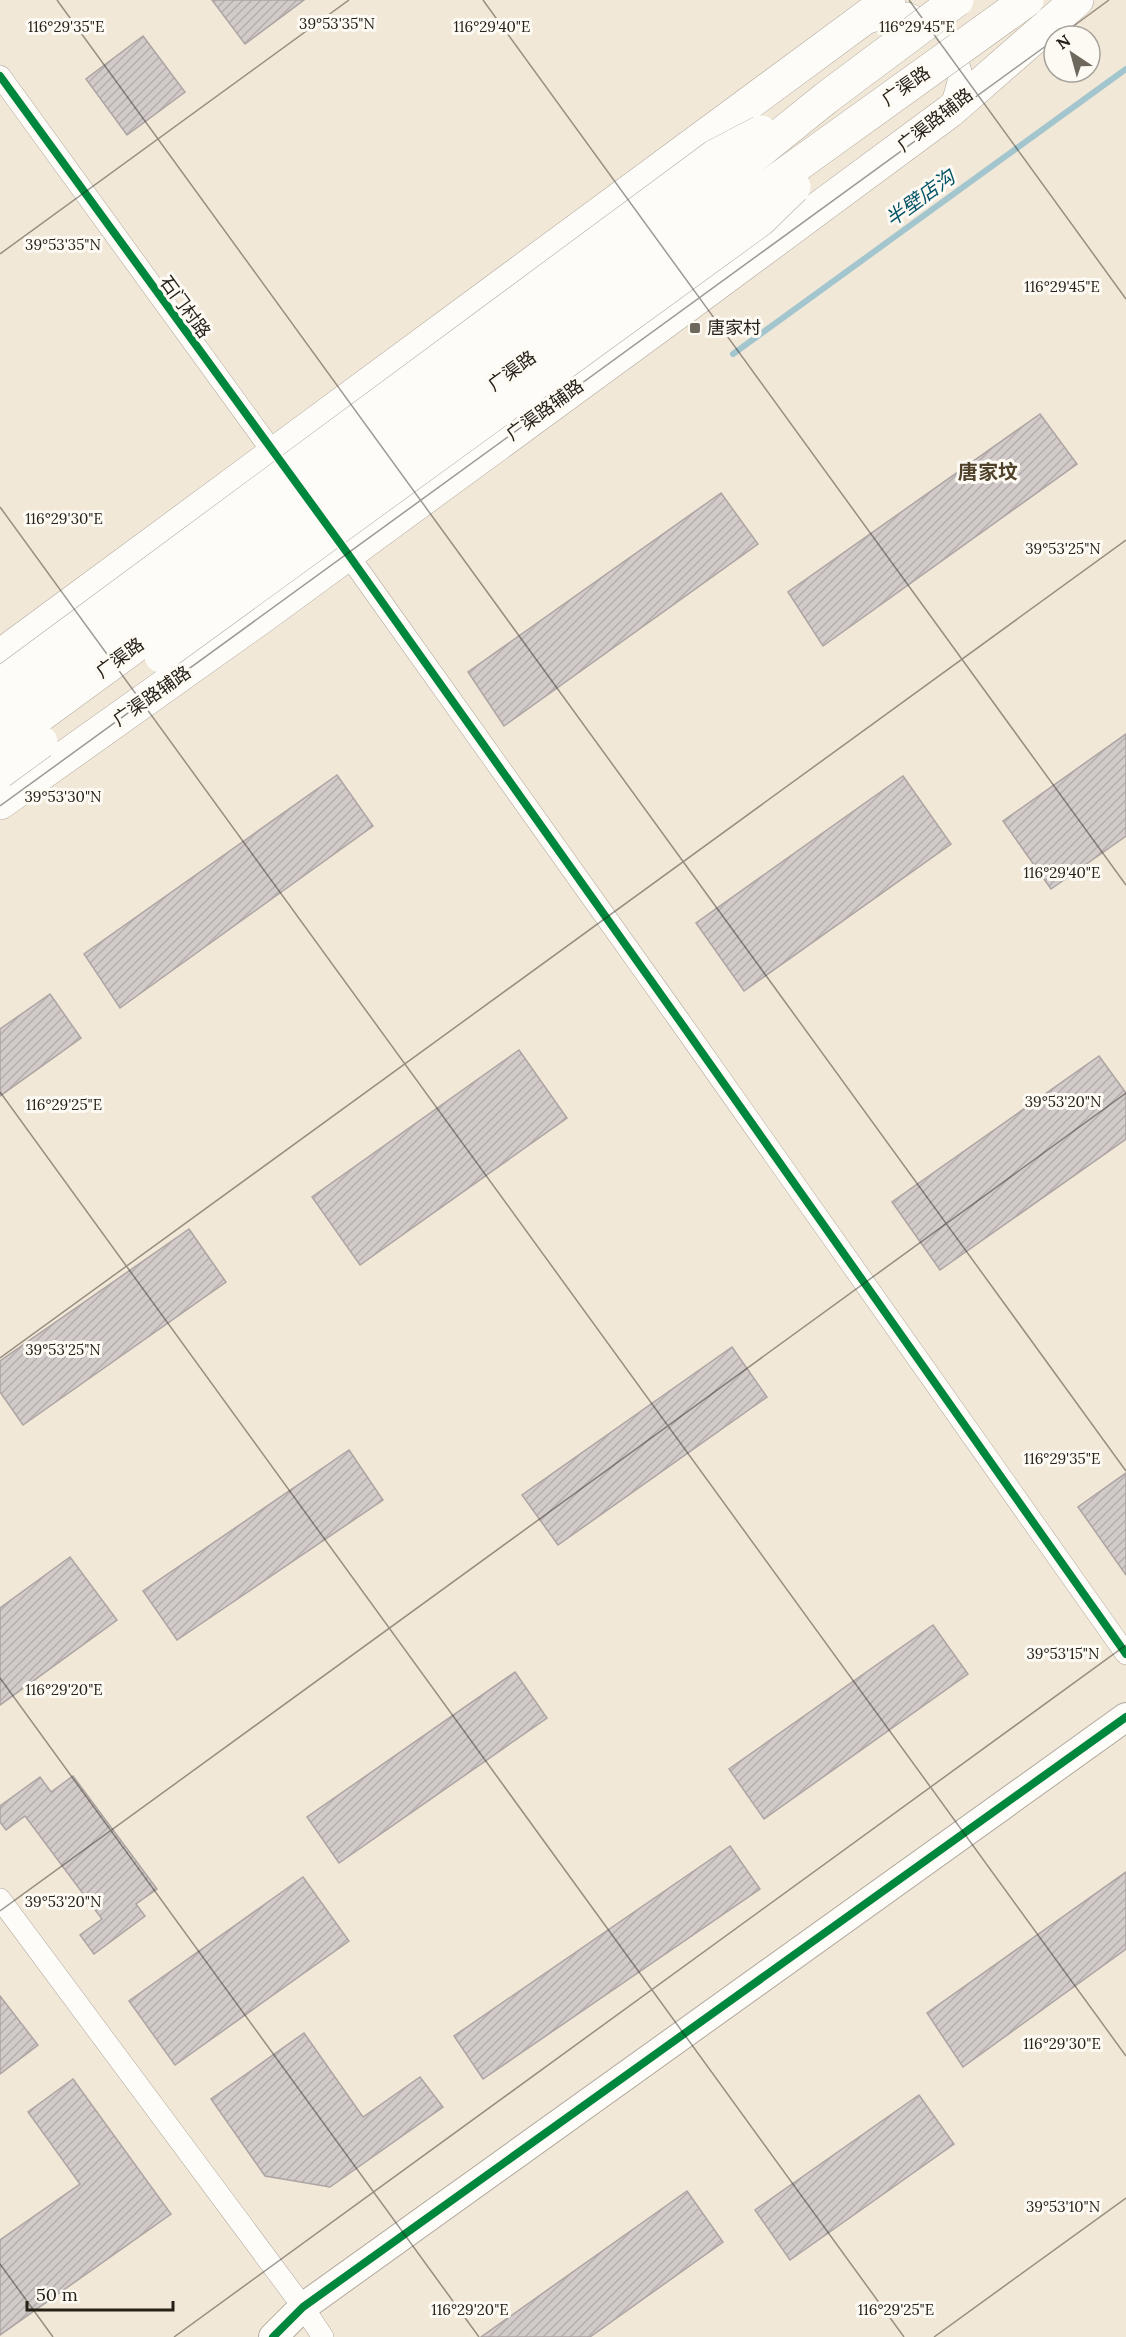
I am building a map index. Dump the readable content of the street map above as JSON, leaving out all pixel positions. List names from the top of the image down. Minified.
{"streets":{"main road":["广渠路","广渠路辅路"],"street":["石门村路"]},"crossings":[["广渠路辅路","石门村路"]],"districts":["唐家坟"],"water":["半壁店沟"],"places":{"transit":["唐家村"]},"scale_bar":"50 m","north":"top left","coordinates":["39°53'35\"N","116°29'35\"E","116°29'40\"E","116°29'45\"E","116°29'30\"E","39°53'25\"N","39°53'30\"N","39°53'20\"N","116°29'25\"E","39°53'15\"N","116°29'20\"E","39°53'10\"N"]}
